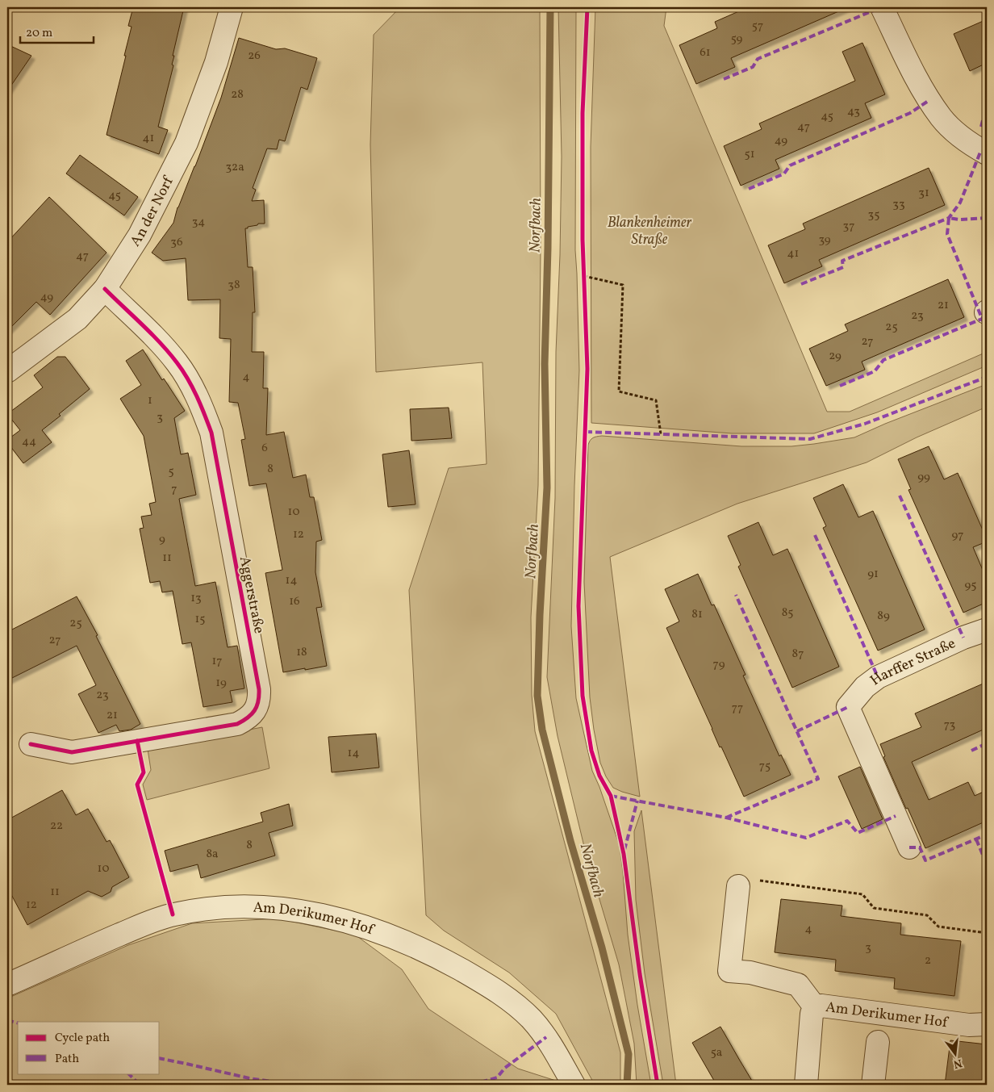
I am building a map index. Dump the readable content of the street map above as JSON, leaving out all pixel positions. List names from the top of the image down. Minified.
{"streets":{"street":["An der Norf","Aggerstraße","Harffer Straße","Am Derikumer Hof"]},"crossings":[["An der Norf","Aggerstraße"]],"water":["Norfbach"],"parks":["Blankenheimer Straße"],"house_numbers":["57","59","61","26","28","43","45","47","41","49","51","32a","31","45","33","35","34","37","39","36","41","47","38","49","21","23","25","27","29","4","1","3","44","6","8","5","99","7","10","12","97","9","11","91","14","95","13","16","85","81","89","15","25","27","18","87","17","79","19","23","77","21","73","14","75","22","8","8a","10","11","12","4","3","2","5a"],"legend":["Cycle path","Path"],"scale_bar":"20 m","north":"bottom"}
